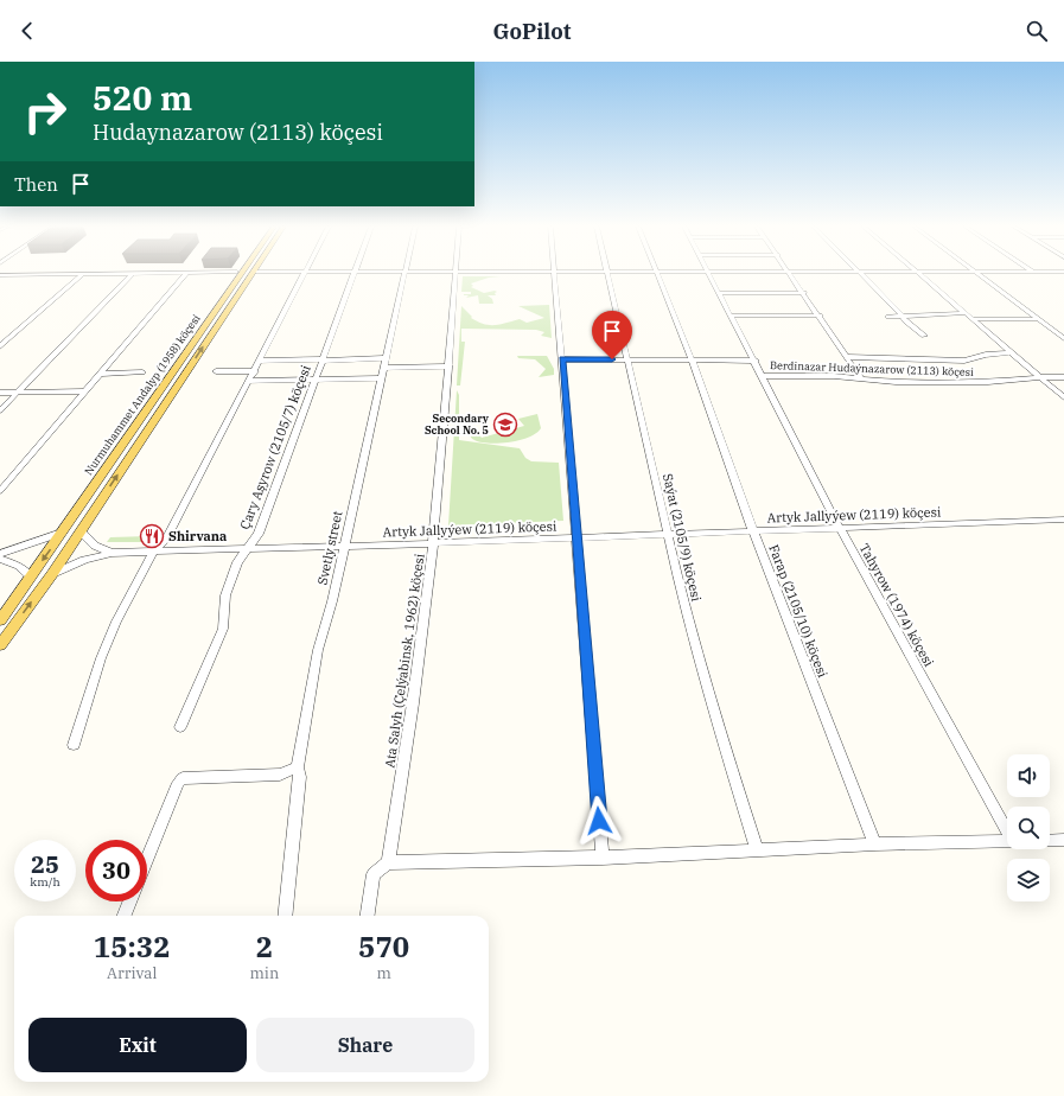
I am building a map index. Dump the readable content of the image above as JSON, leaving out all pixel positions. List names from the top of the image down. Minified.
{"streets":{"main road":["Nurmuhammet Andalyp (1958) köçesi"],"street":["Berdinazar Hudaýnazarow (2113) köçesi","Çary Aşyrow (2105/7) köçesi","Artyk Jallyýew (2119) köçesi","Saýat (2105/9) köçesi","Svetly street","Tahyrow (1974) köçesi","Farap (2105/10) köçesi","Ata Salyh (Çelýabinsk, 1962) köçesi"]},"crossings":[["Berdinazar Hudaýnazarow (2113) köçesi","Tahyrow (1974) köçesi"],["Nurmuhammet Andalyp (1958) köçesi","Artyk Jallyýew (2119) köçesi"],["Çary Aşyrow (2105/7) köçesi","Artyk Jallyýew (2119) köçesi"],["Artyk Jallyýew (2119) köçesi","Saýat (2105/9) köçesi"],["Artyk Jallyýew (2119) köçesi","Svetly street"],["Artyk Jallyýew (2119) köçesi","Tahyrow (1974) köçesi"],["Artyk Jallyýew (2119) köçesi","Farap (2105/10) köçesi"],["Artyk Jallyýew (2119) köçesi","Ata Salyh (Çelýabinsk, 1962) köçesi"]],"places":{"school or university":["Secondary School No. 5"],"restaurant":["Shirvana"]},"page":{"header":"GoPilot","turn":["520 m","Hudaynazarow (2113) köçesi"],"then":"Then","speed":"25 km/h","limit":"30","eta":["15:32","Arrival","2","min","570","m"],"buttons":["Exit","Share"]}}
